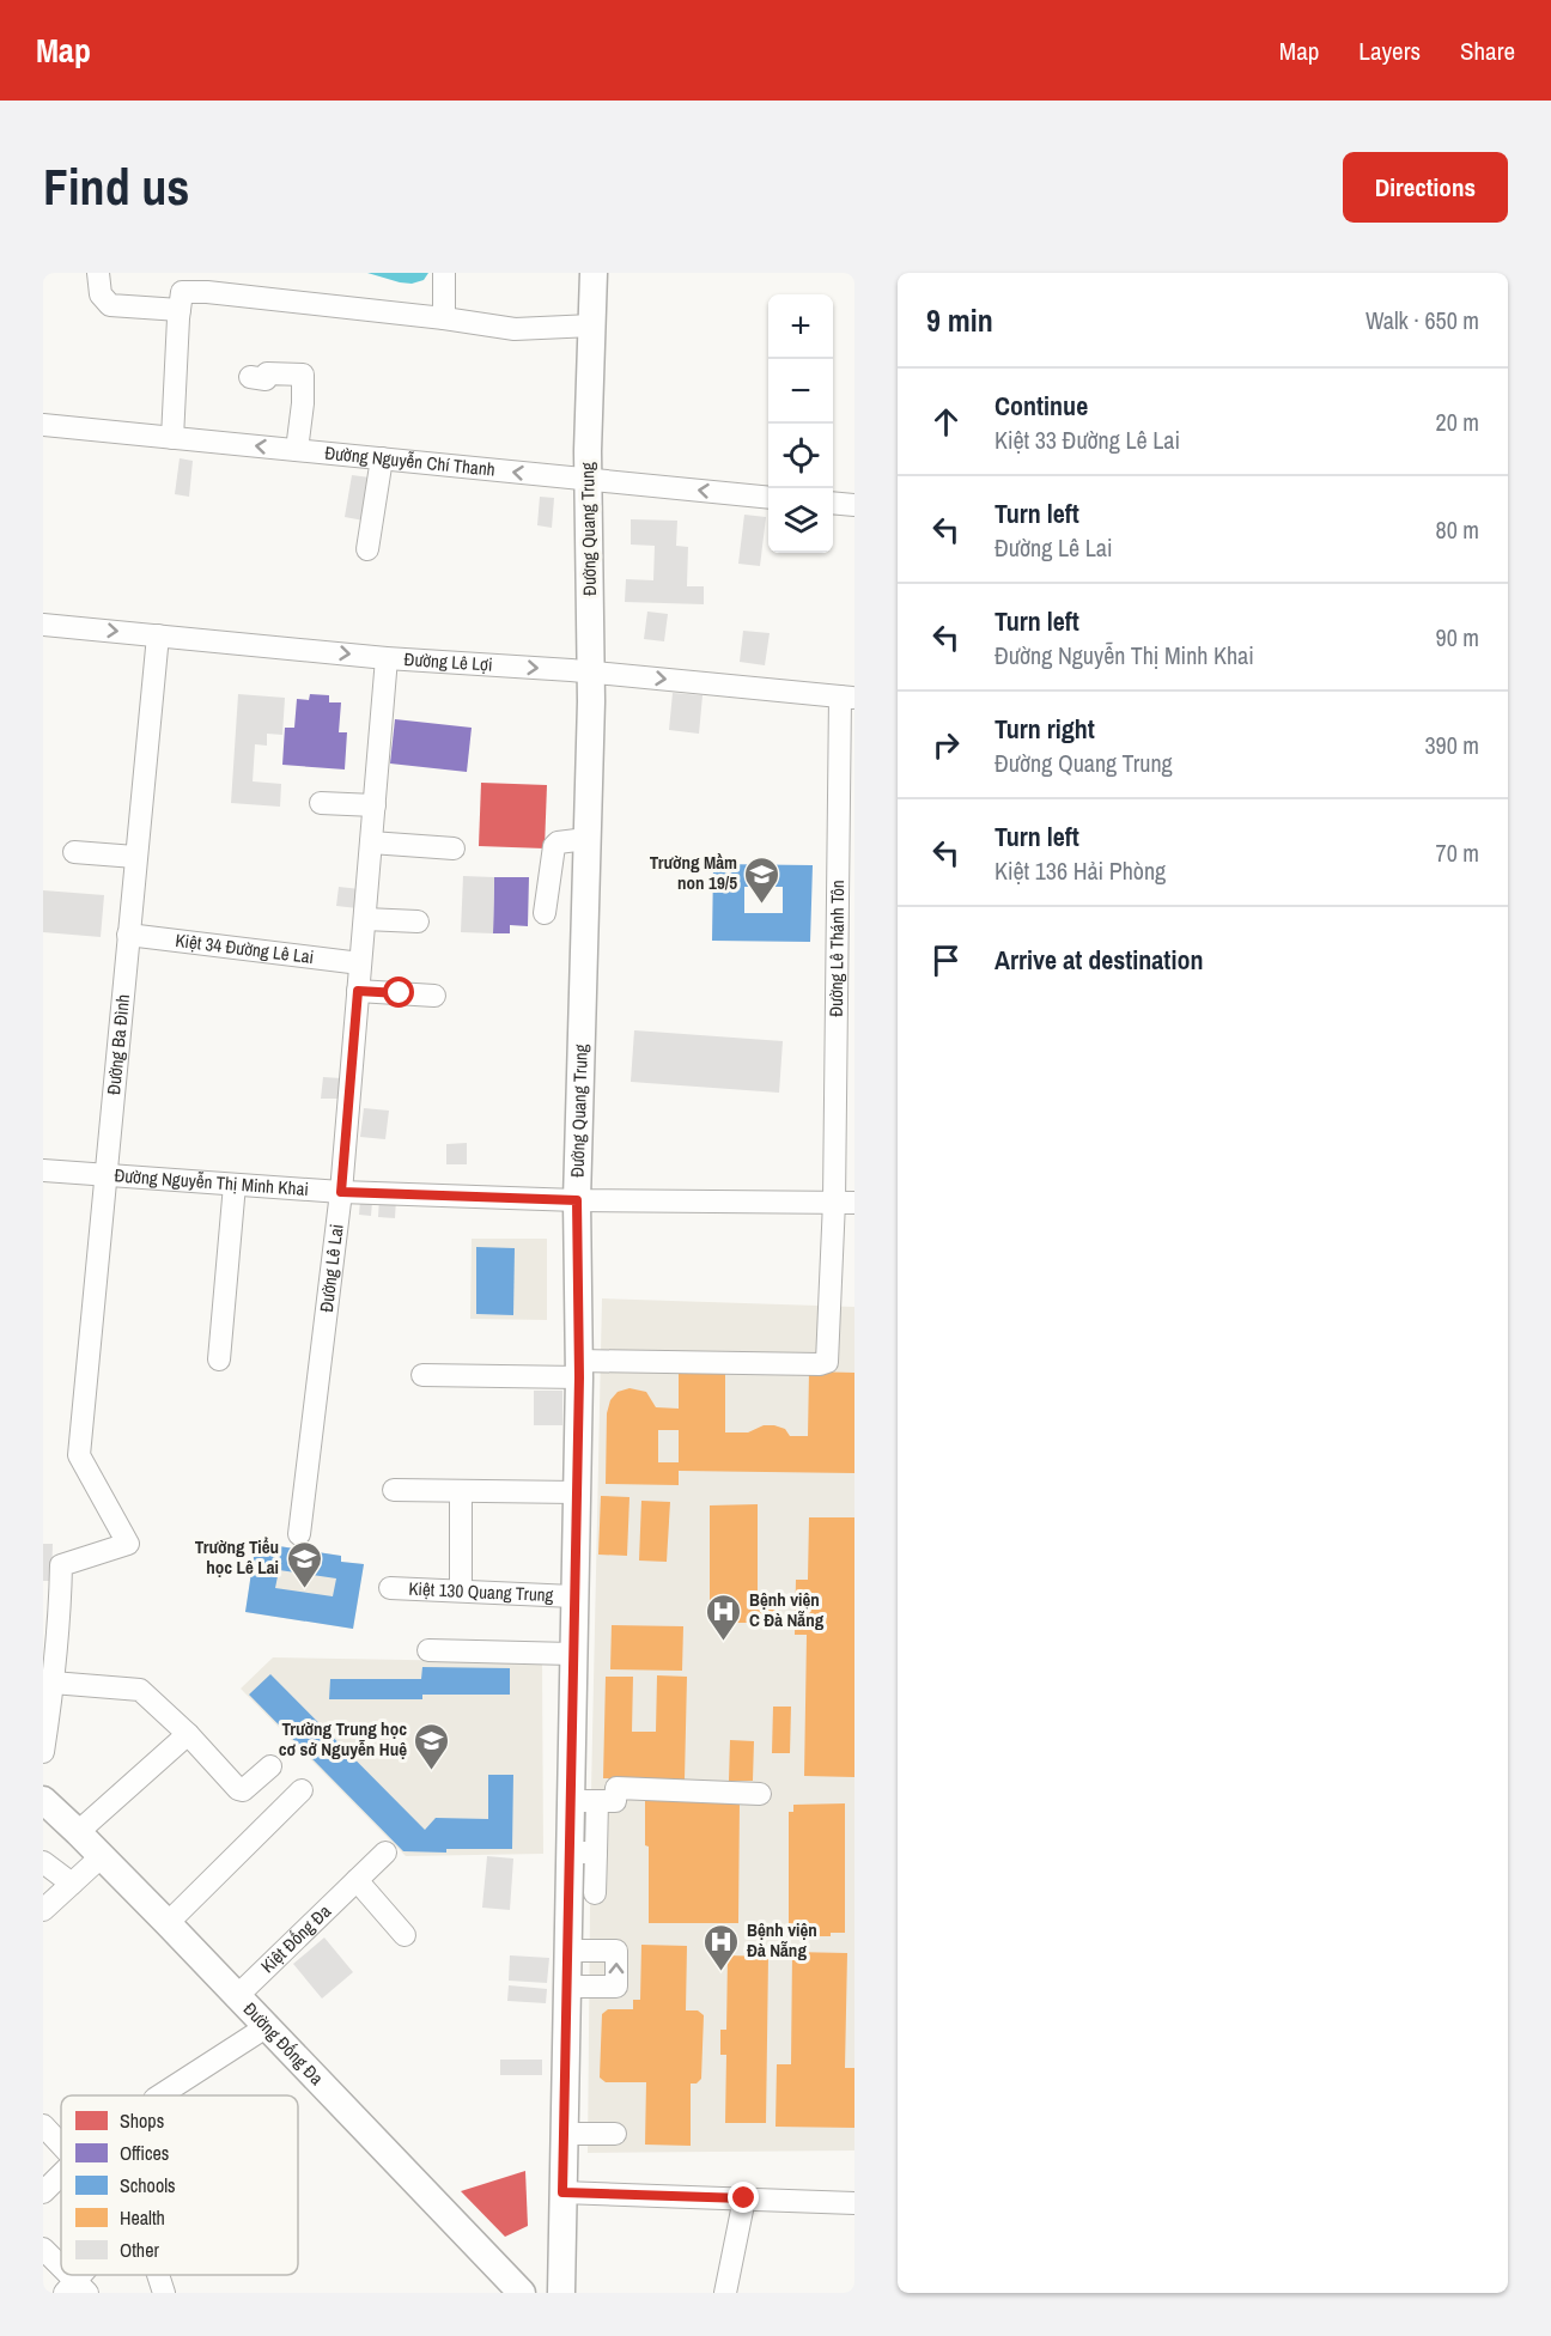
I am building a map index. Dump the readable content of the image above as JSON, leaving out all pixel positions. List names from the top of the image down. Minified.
{"streets":{"main road":["Đường Quang Trung","Đường Đống Đa"],"street":["Đường Nguyễn Chí Thanh","Đường Lê Lợi","Kiệt 34 Đường Lê Lai","Đường Lê Thánh Tôn","Đường Ba Đình","Đường Nguyễn Thị Minh Khai","Đường Lê Lai","Kiệt 130 Quang Trung","Kiệt Đống Đa"]},"crossings":[["Đường Nguyễn Chí Thanh","Đường Quang Trung"],["Đường Quang Trung","Đường Lê Lợi"],["Đường Quang Trung","Đường Lê Thánh Tôn"],["Đường Quang Trung","Đường Nguyễn Thị Minh Khai"],["Đường Quang Trung","Kiệt 130 Quang Trung"],["Đường Lê Lợi","Đường Lê Thánh Tôn"],["Đường Lê Lợi","Đường Ba Đình"],["Đường Lê Lợi","Đường Lê Lai"],["Kiệt 34 Đường Lê Lai","Đường Ba Đình"],["Kiệt 34 Đường Lê Lai","Đường Lê Lai"],["Đường Lê Thánh Tôn","Đường Nguyễn Thị Minh Khai"],["Đường Ba Đình","Đường Nguyễn Thị Minh Khai"],["Đường Nguyễn Thị Minh Khai","Đường Lê Lai"],["Kiệt Đống Đa","Đường Đống Đa"]],"one_way":["Đường Lê Lợi"],"places":{"school or university":["Trường Mầm non 19/5","Trường Tiểu học Lê Lai","Trường Trung học cơ sở Nguyễn Huệ"],"hospital":["Bệnh viện C Đà Nẵng","Bệnh viện Đà Nẵng"]},"legend":["Shops","Offices","Schools","Health","Other"],"page":{"header":"Map","nav":["Map","Layers","Share"],"buttons":"Directions","title":"Find us","heading":["9 min","Walk · 650 m"],"map_buttons":["+","−"],"list":[["Continue","Kiệt 33 Đường Lê Lai","20 m"],["Turn left","Đường Lê Lai","80 m"],["Turn left","Đường Nguyễn Thị Minh Khai","90 m"],["Turn right","Đường Quang Trung","390 m"],["Turn left","Kiệt 136 Hải Phòng","70 m"],"Arrive at destination"]}}
